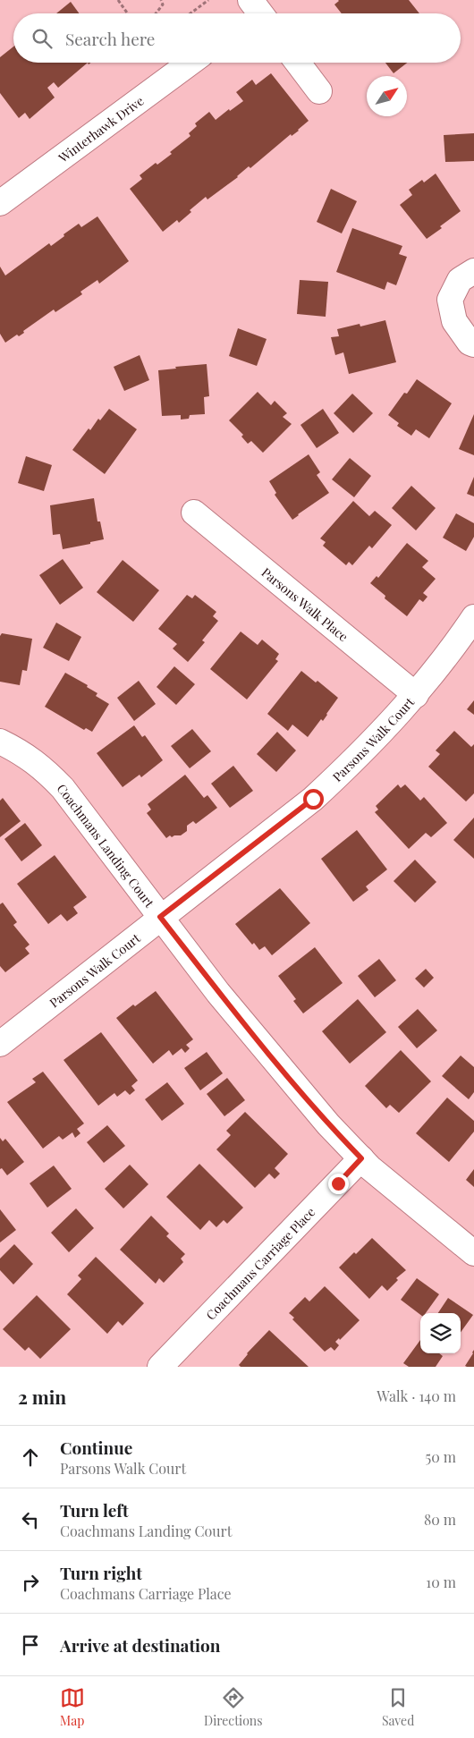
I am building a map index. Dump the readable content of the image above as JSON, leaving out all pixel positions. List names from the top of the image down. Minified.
{"streets":{"street":["Winterhawk Drive","Parsons Walk Place","Parsons Walk Court","Coachmans Landing Court","Coachmans Carriage Place"]},"crossings":[["Parsons Walk Place","Parsons Walk Court"],["Parsons Walk Court","Coachmans Landing Court"],["Coachmans Landing Court","Coachmans Carriage Place"]],"north":"top right","page":{"search":"Search here","heading":["2 min","Walk · 140 m"],"list":[["Continue","Parsons Walk Court","50 m"],["Turn left","Coachmans Landing Court","80 m"],["Turn right","Coachmans Carriage Place","10 m"],"Arrive at destination"],"nav":["Map","Directions","Saved"]}}
